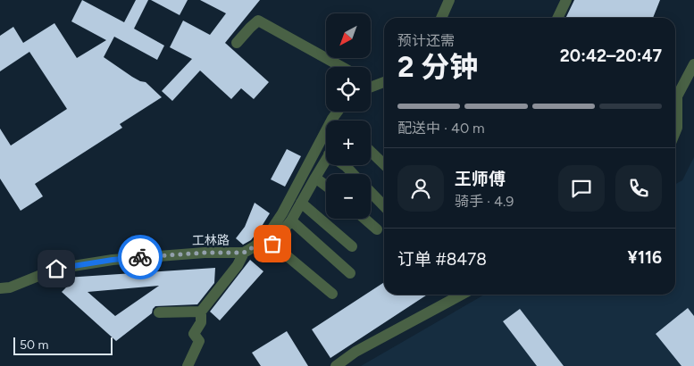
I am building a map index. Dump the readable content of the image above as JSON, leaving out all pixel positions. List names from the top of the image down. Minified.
{"streets":{"street":["工林路"]},"scale_bar":"50 m","north":"bottom left","page":{"map_buttons":["+","−"],"heading":["2 分钟","预计还需","20:42–20:47"],"panel":["王师傅","骑手 · 4.9","订单 #8478","¥116"],"bar":"配送中 · 40 m","scale":"50 m"}}
